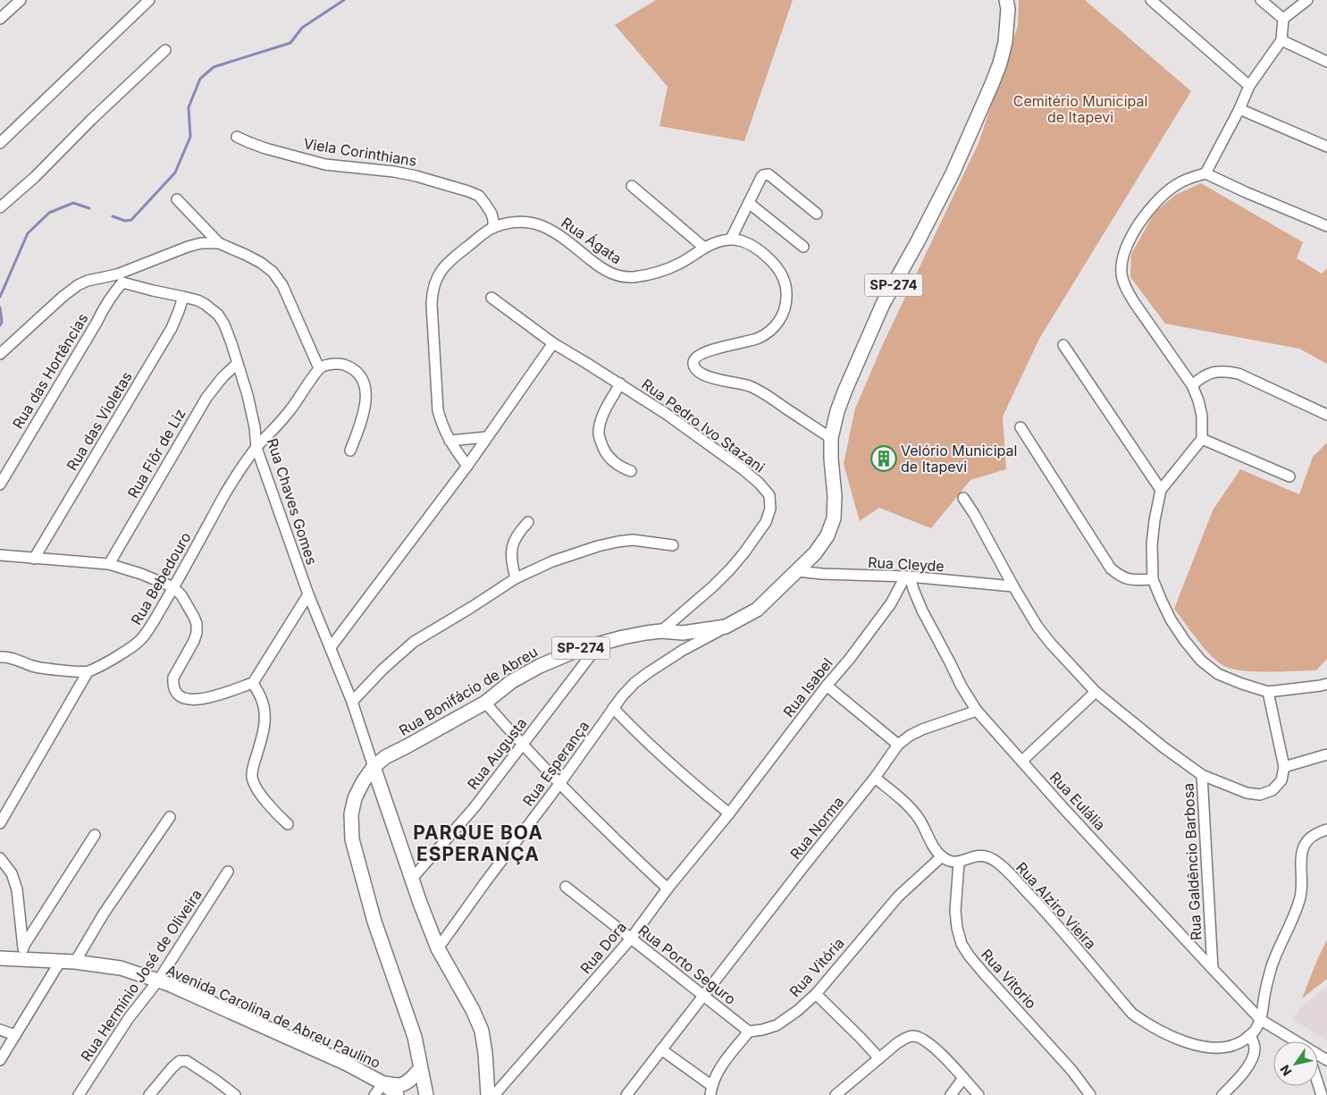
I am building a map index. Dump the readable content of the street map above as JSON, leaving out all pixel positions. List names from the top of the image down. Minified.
{"streets":{"main road":["SP-274","Rua Bonifácio de Abreu","Avenida Carolina de Abreu Paulino"],"street":["Viela Corinthians","Rua Ágata","Rua das Hortências","Rua das Violetas","Rua Pedro Ivo Stazani","Rua Flôr de Liz","Rua Chaves Gomes","Rua Cleyde","Rua Bebedouro","Rua Isabel","Rua Augusta","Rua Esperança","Rua Eulália","Rua Norma","Rua Galdêncio Barbosa","Rua Alziro Vieira","Rua Dora","Rua Porto Seguro","Rua Vitória","Rua Hermínio José de Oliveira","Rua Vitorio"]},"crossings":[["Viela Corinthians","Rua Ágata"],["SP-274","Rua Cleyde"],["SP-274","Rua Bonifácio de Abreu"],["Rua das Hortências","Rua Chaves Gomes"],["Rua das Violetas","Rua Chaves Gomes"],["Rua Pedro Ivo Stazani","Rua Bonifácio de Abreu"],["Rua Flôr de Liz","Rua Chaves Gomes"],["Rua Chaves Gomes","Rua Bebedouro"],["Rua Chaves Gomes","Rua Bonifácio de Abreu"],["Rua Cleyde","Rua Isabel"],["Rua Cleyde","Rua Bonifácio de Abreu"],["Rua Cleyde","Rua Eulália"],["Rua Cleyde","Rua Galdêncio Barbosa"],["Rua Isabel","Rua Eulália"],["Rua Isabel","Rua Dora"],["Rua Bonifácio de Abreu","Rua Augusta"],["Rua Bonifácio de Abreu","Rua Esperança"],["Rua Eulália","Rua Norma"],["Rua Eulália","Rua Galdêncio Barbosa"],["Rua Norma","Rua Porto Seguro"],["Rua Alziro Vieira","Rua Vitorio"],["Rua Dora","Rua Porto Seguro"],["Rua Porto Seguro","Rua Vitória"],["Rua Hermínio José de Oliveira","Avenida Carolina de Abreu Paulino"]],"districts":["PARQUE BOA ESPERANÇA"],"parks":["Cemitério Municipal de Itapevi"],"places":{"building":["Velório Municipal de Itapevi"]},"north":"bottom left"}
